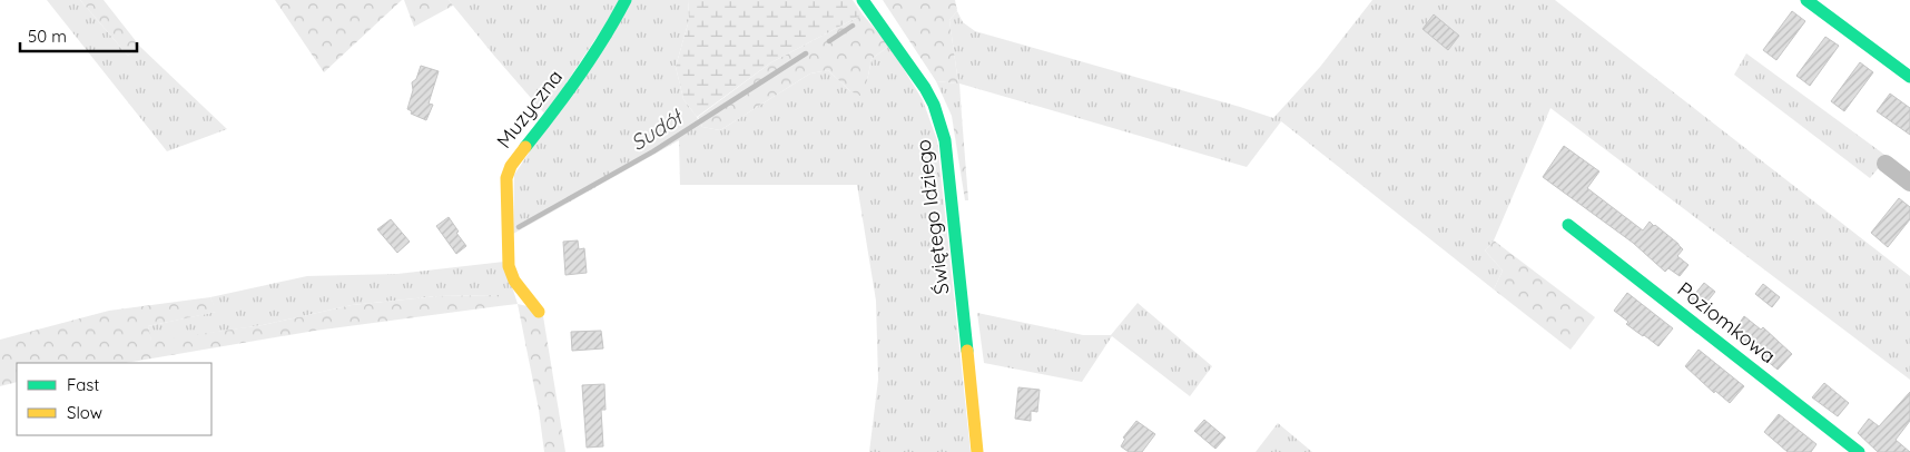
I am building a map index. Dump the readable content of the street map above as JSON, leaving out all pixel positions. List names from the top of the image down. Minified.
{"streets":{"street":["Muzyczna","Świętego Idziego","Poziomkowa"]},"water":["Sudół"],"legend":["Fast","Slow"],"scale_bar":"50 m"}
